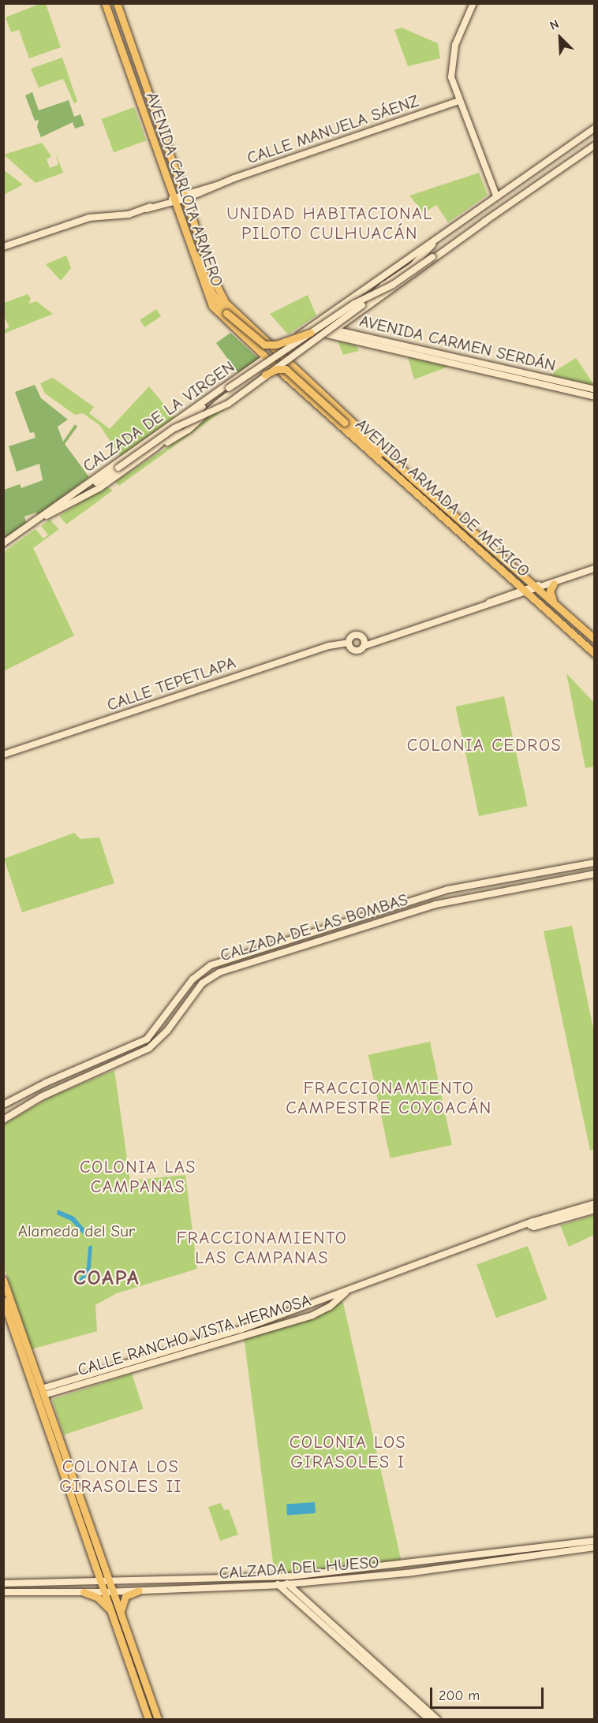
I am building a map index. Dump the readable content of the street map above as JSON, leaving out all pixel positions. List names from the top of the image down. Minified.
{"streets":{"main road":["AVENIDA CARLOTA ARMERO","AVENIDA ARMADA DE MÉXICO"],"street":["CALLE MANUELA SÁENZ","AVENIDA CARMEN SERDÁN","CALZADA DE LA VIRGEN","CALLE TEPETLAPA","CALZADA DE LAS BOMBAS","CALLE RANCHO VISTA HERMOSA","CALZADA DEL HUESO"]},"crossings":[["CALLE MANUELA SÁENZ","AVENIDA CARLOTA ARMERO"],["AVENIDA CARLOTA ARMERO","CALZADA DE LA VIRGEN"],["AVENIDA CARLOTA ARMERO","AVENIDA ARMADA DE MÉXICO"],["AVENIDA CARMEN SERDÁN","CALZADA DE LA VIRGEN"],["CALZADA DE LA VIRGEN","AVENIDA ARMADA DE MÉXICO"]],"districts":["UNIDAD HABITACIONAL PILOTO CULHUACÁN","COLONIA CEDROS","FRACCIONAMIENTO CAMPESTRE COYOACÁN","COLONIA LAS CAMPANAS","FRACCIONAMIENTO LAS CAMPANAS","COAPA","COLONIA LOS GIRASOLES I","COLONIA LOS GIRASOLES II"],"parks":["Alameda del Sur"],"scale_bar":"200 m","north":"top left"}
